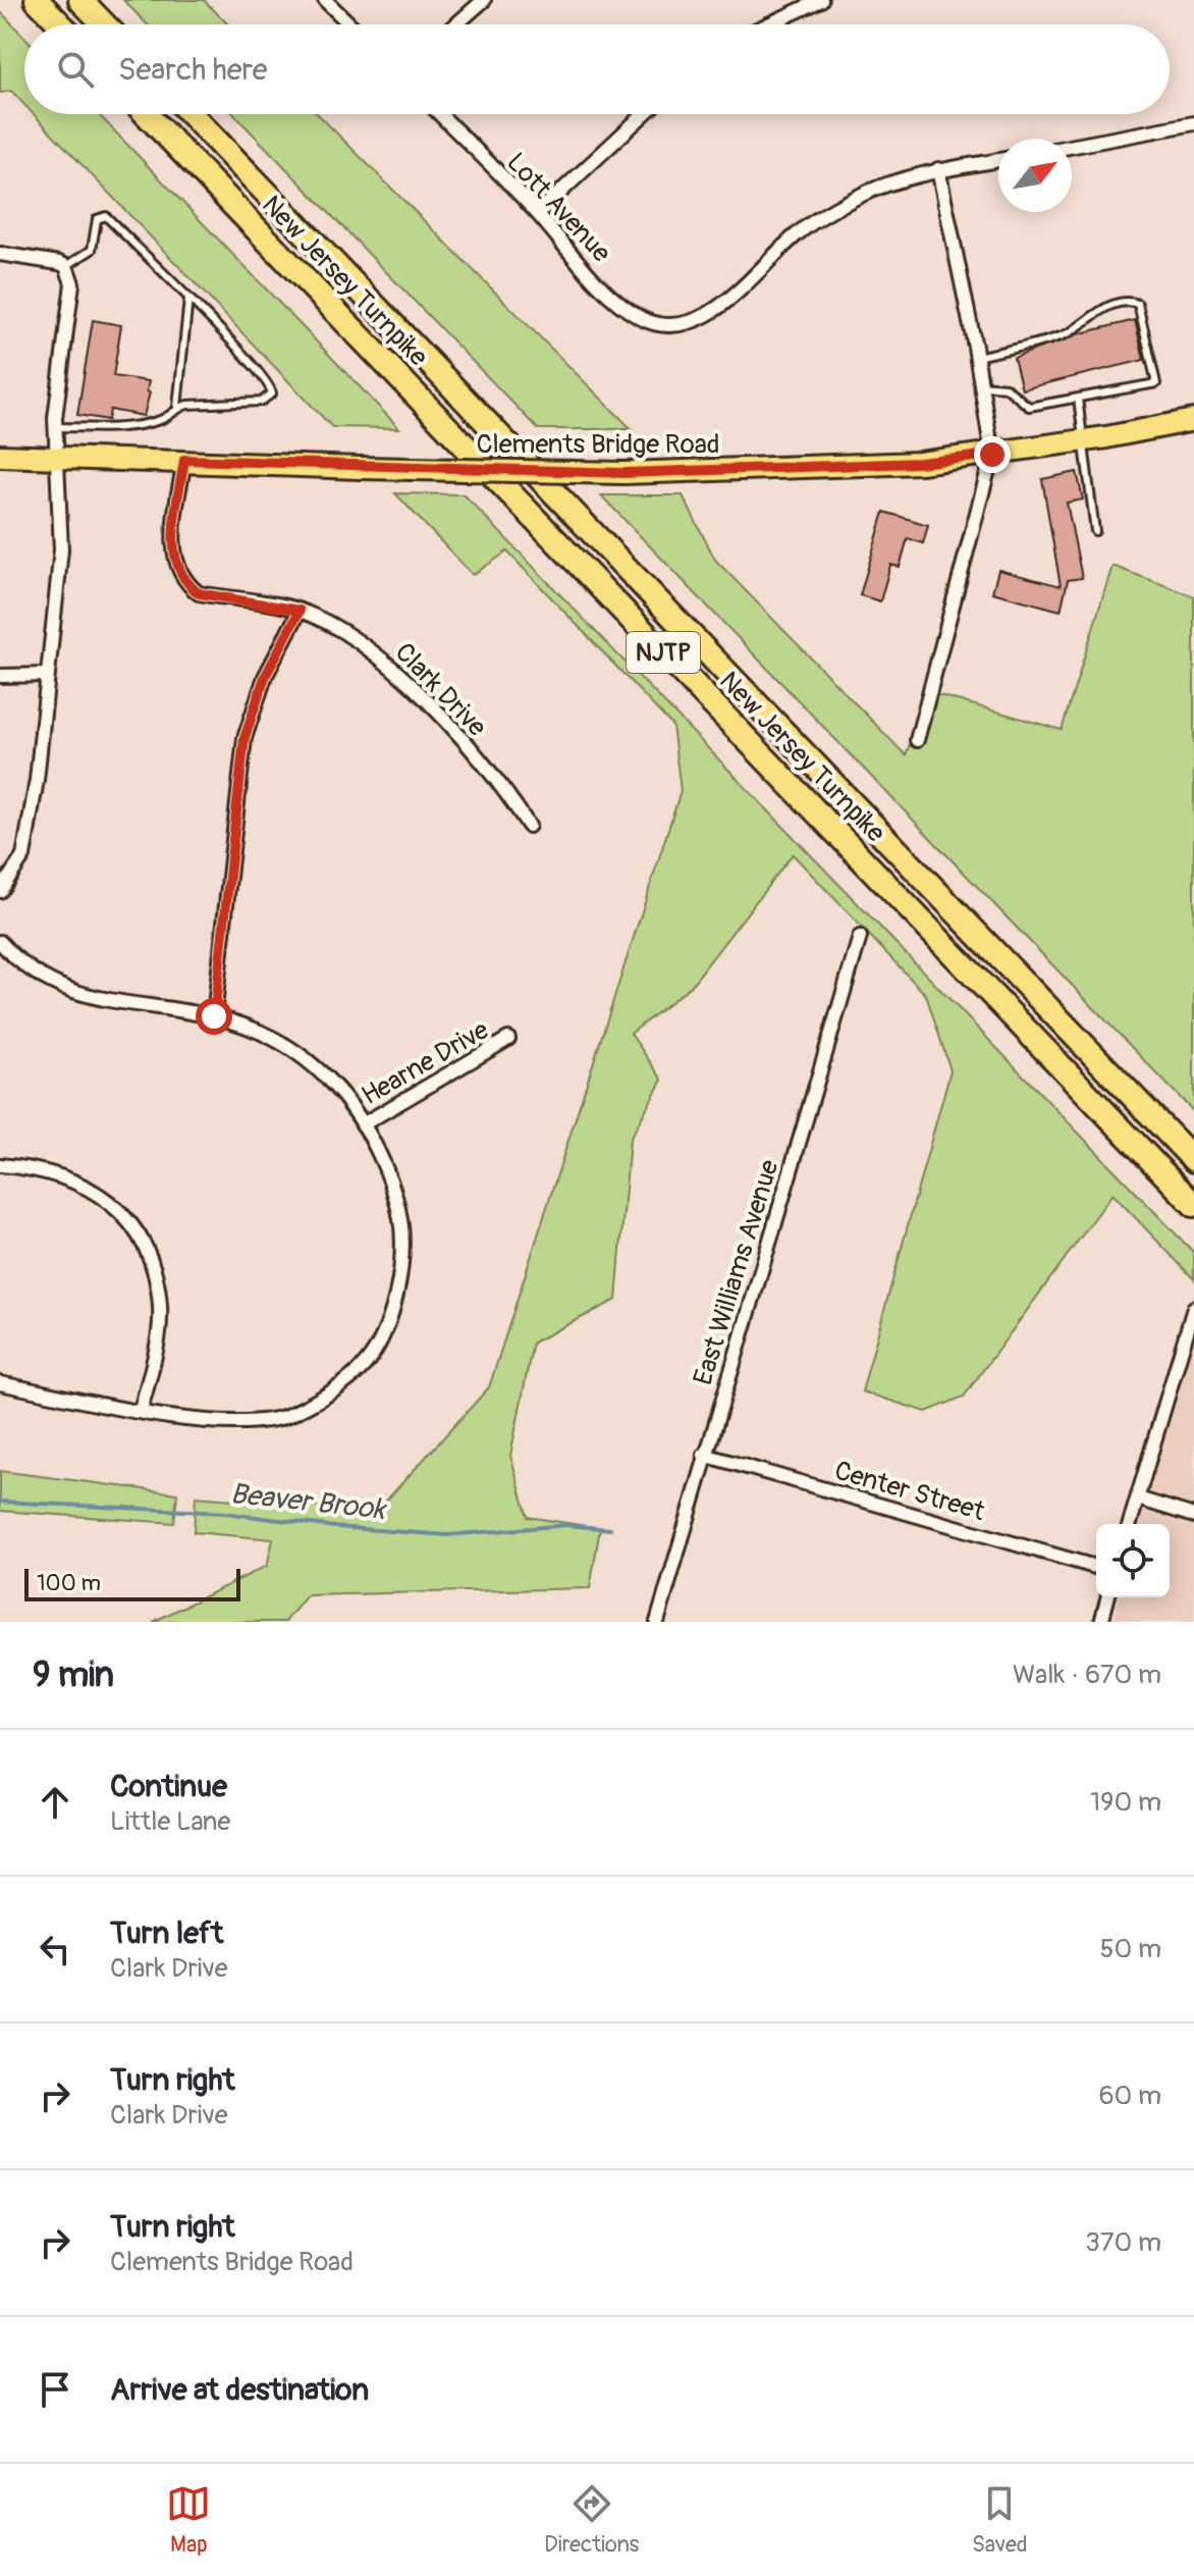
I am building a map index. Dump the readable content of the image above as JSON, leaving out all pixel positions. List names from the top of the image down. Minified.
{"streets":{"highway":["New Jersey Turnpike","NJTP"],"main road":["Clements Bridge Road"],"street":["Lott Avenue","Clark Drive","Hearne Drive","East Williams Avenue","Center Street"]},"crossings":[["Clements Bridge Road","Clark Drive"],["East Williams Avenue","Center Street"]],"water":["Beaver Brook"],"scale_bar":"100 m","north":"top right","page":{"search":"Search here","scale":"100 m","heading":["9 min","Walk · 670 m"],"list":[["Continue","Little Lane","190 m"],["Turn left","Clark Drive","50 m"],["Turn right","Clark Drive","60 m"],["Turn right","Clements Bridge Road","370 m"],"Arrive at destination"],"nav":["Map","Directions","Saved"]}}
